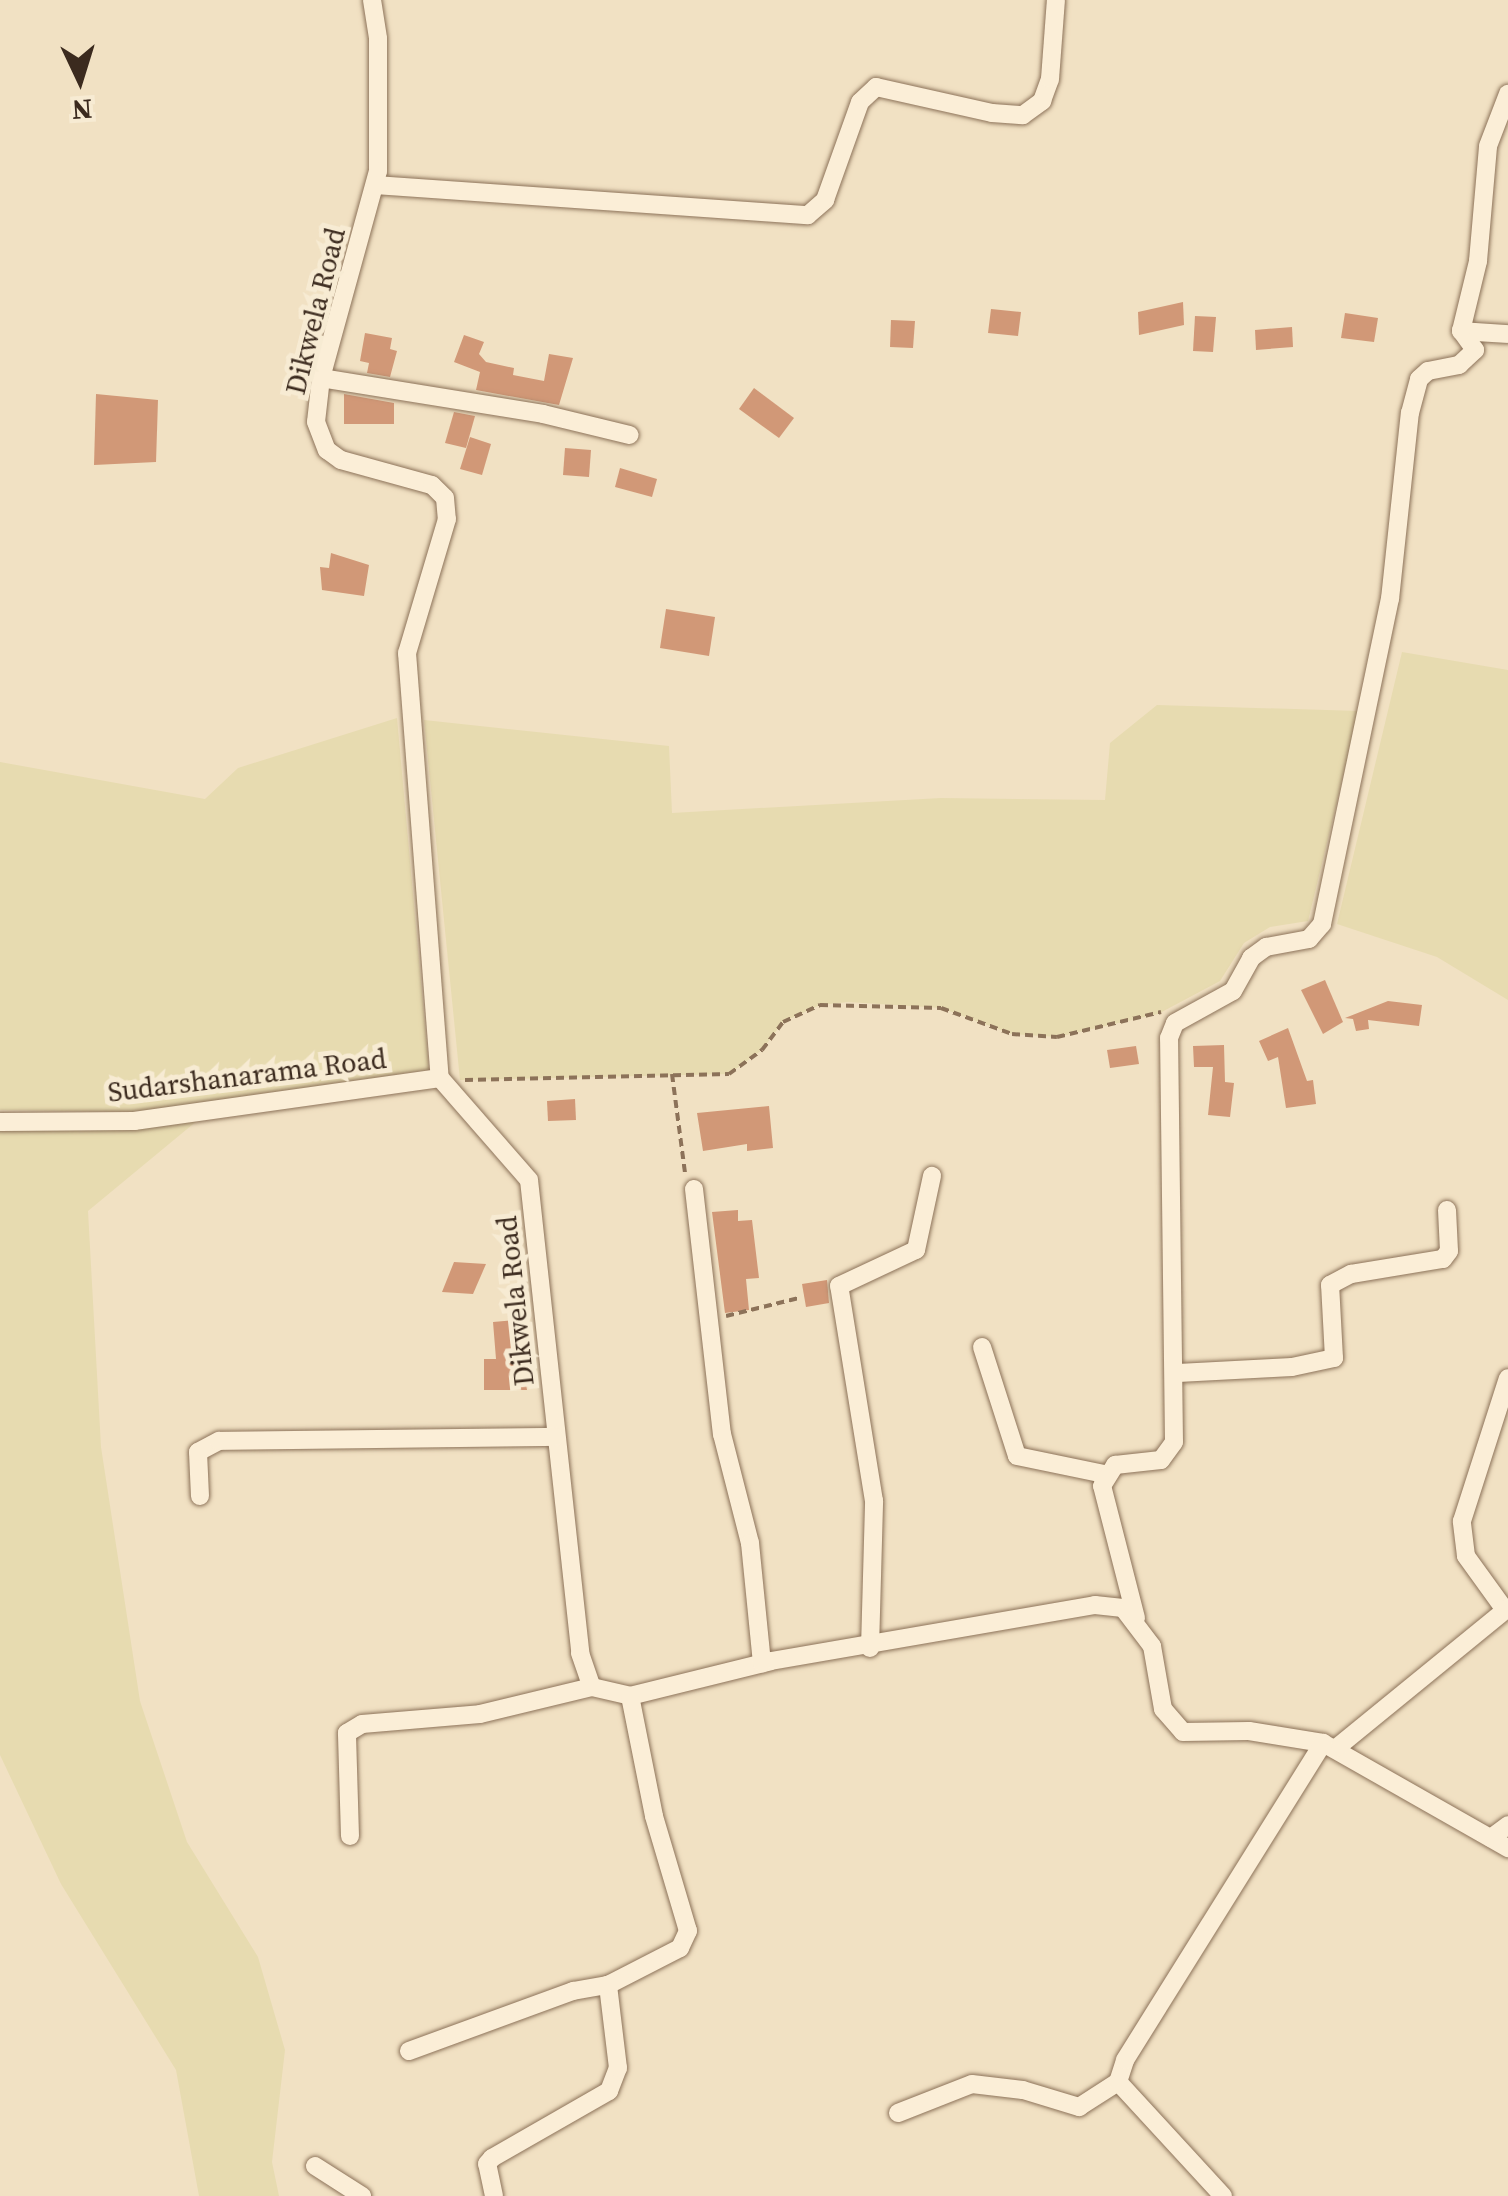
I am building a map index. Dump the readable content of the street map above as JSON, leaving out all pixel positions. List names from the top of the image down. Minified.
{"streets":{"street":["Dikwela Road","Sudarshanarama Road"]},"crossings":[["Dikwela Road","Sudarshanarama Road"]],"north":"bottom"}
